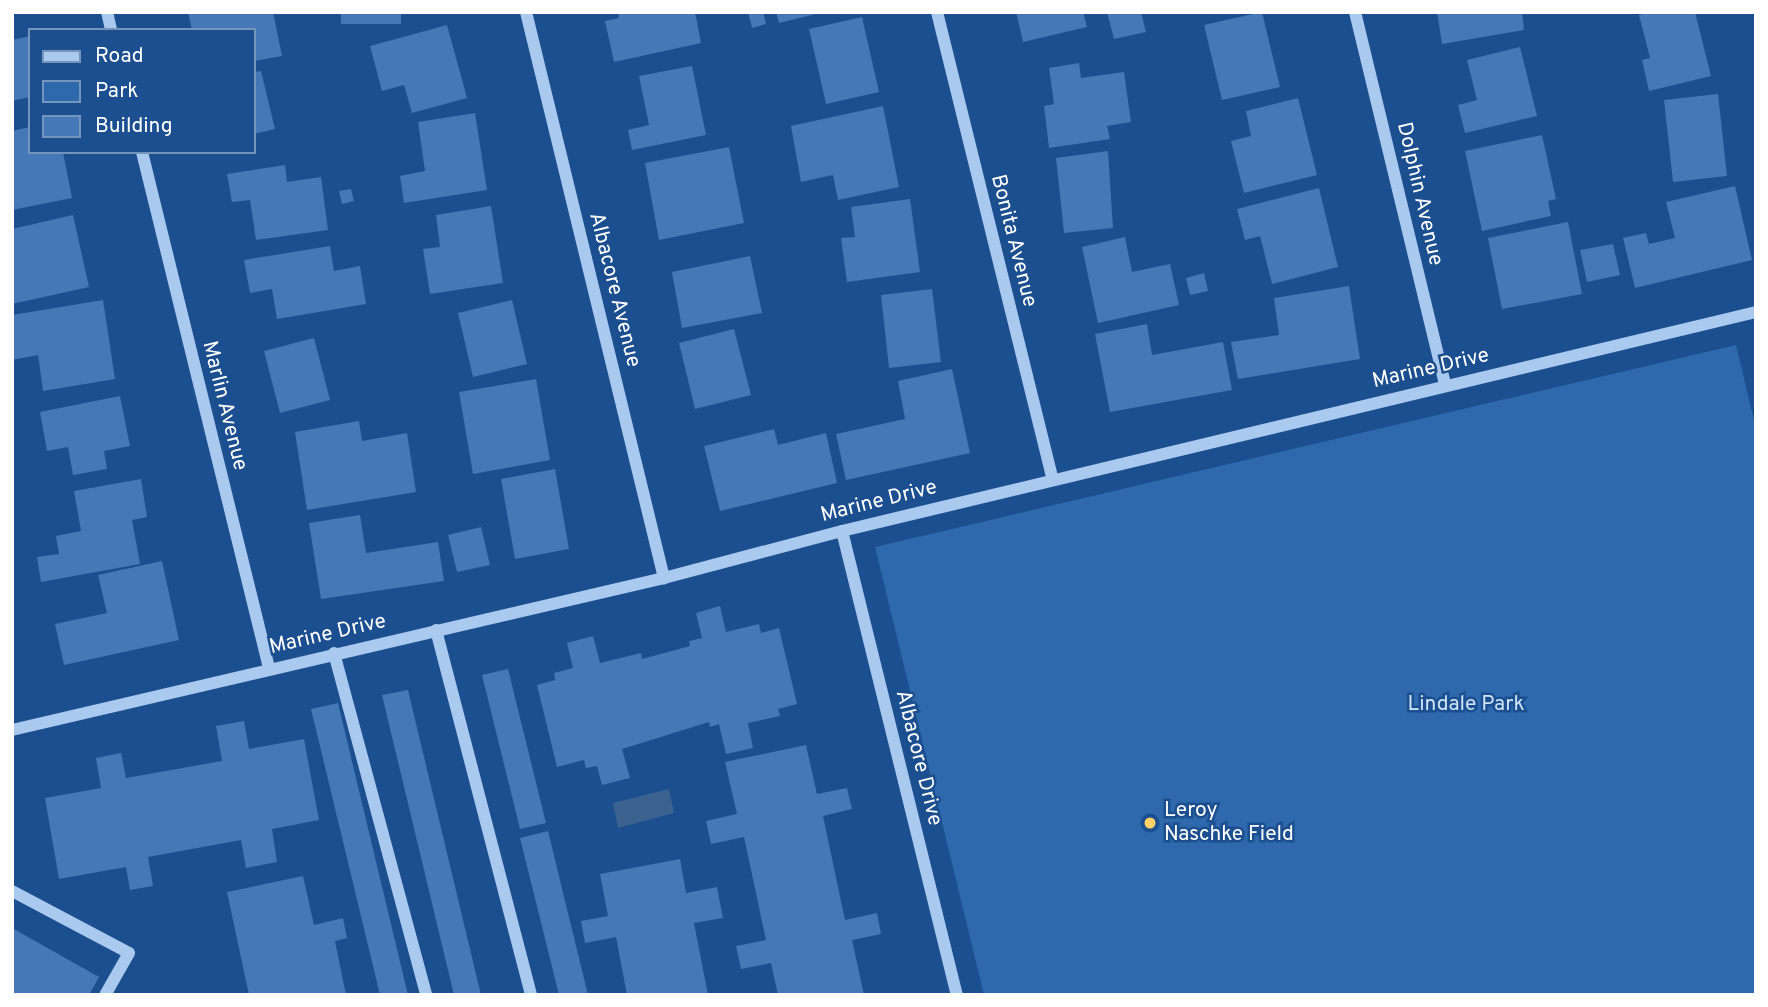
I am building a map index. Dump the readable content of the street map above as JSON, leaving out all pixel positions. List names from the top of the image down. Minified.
{"streets":{"street":["Dolphin Avenue","Bonita Avenue","Albacore Avenue","Marine Drive","Marlin Avenue","Albacore Drive"]},"crossings":[["Dolphin Avenue","Marine Drive"],["Bonita Avenue","Marine Drive"],["Albacore Avenue","Marine Drive"],["Marine Drive","Marlin Avenue"],["Marine Drive","Albacore Drive"]],"parks":["Lindale Park"],"places":["Leroy Naschke Field"],"legend":["Road","Park","Building"]}
